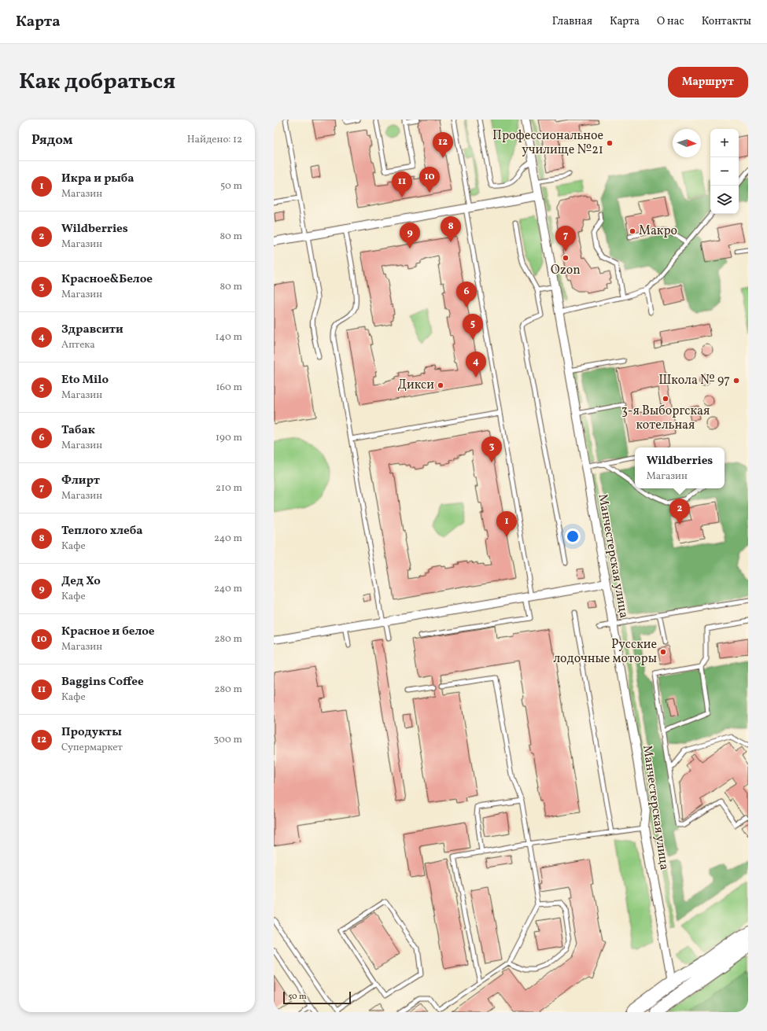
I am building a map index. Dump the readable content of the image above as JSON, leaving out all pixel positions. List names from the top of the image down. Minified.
{"streets":{"street":["Манчестерская улица"]},"places":["Профессиональное училище №21","Макро","Ozon","Школа № 97","Дикси","3-я Выборгская котельная","Русские лодочные моторы"],"scale_bar":"50 m","north":"right","page":{"header":"Карта","nav":["Главная","Карта","О нас","Контакты"],"title":"Как добраться","buttons":"Маршрут","heading":["Рядом","Найдено: 12"],"map_buttons":["+","−"],"pins":["12","10","11","8","9","7","6","5","4","3","2","1"],"list":[{"mark":"1","name":"Икра и рыба","note":"Магазин","value":"50 m"},{"mark":"2","name":"Wildberries","note":"Магазин","value":"80 m"},{"mark":"3","name":"Красное&Белое","note":"Магазин","value":"80 m"},{"mark":"4","name":"Здравсити","note":"Аптека","value":"140 m"},{"mark":"5","name":"Eto Milo","note":"Магазин","value":"160 m"},{"mark":"6","name":"Табак","note":"Магазин","value":"190 m"},{"mark":"7","name":"Флирт","note":"Магазин","value":"210 m"},{"mark":"8","name":"Теплого хлеба","note":"Кафе","value":"240 m"},{"mark":"9","name":"Дед Хо","note":"Кафе","value":"240 m"},{"mark":"10","name":"Крaсное и белoе","note":"Магазин","value":"280 m"},{"mark":"11","name":"Baggins Coffee","note":"Кафе","value":"280 m"},{"mark":"12","name":"Продукты","note":"Супермаркет","value":"300 m"}],"popup":["Wildberries","Магазин"],"scale":"50 m"}}
